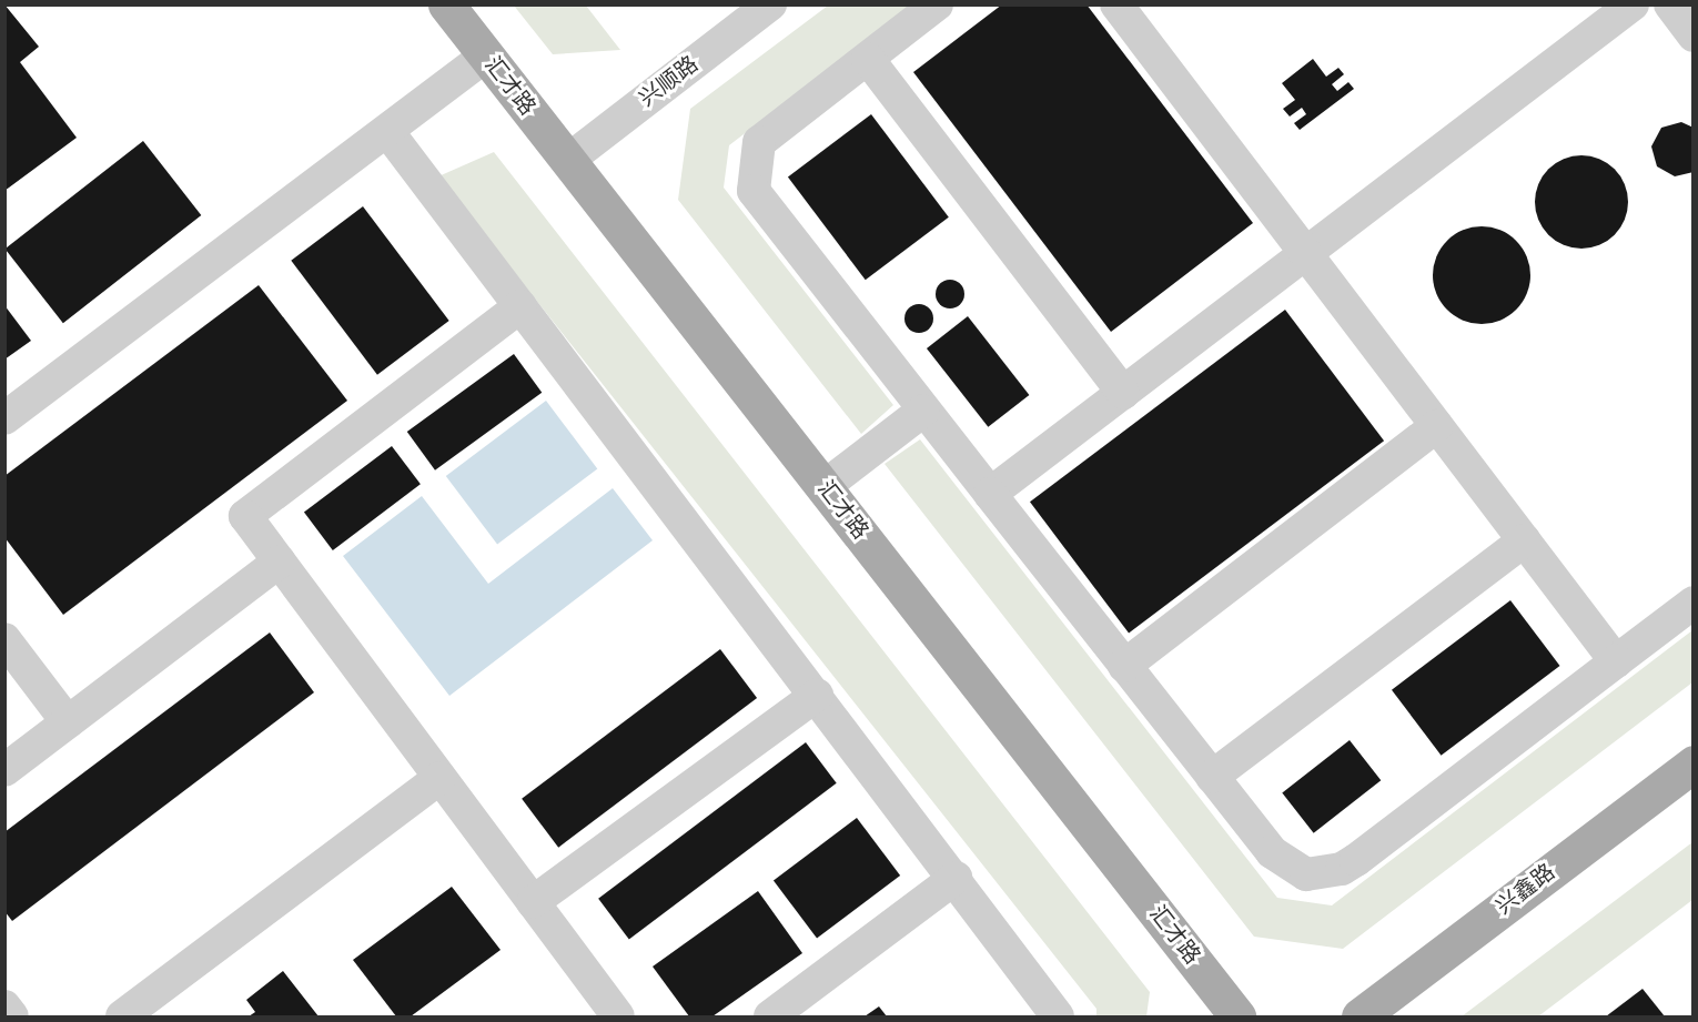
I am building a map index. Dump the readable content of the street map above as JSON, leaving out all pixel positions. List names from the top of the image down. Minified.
{"streets":{"main road":["汇才路","兴鑫路"],"street":["兴顺路"]},"crossings":[["兴顺路","汇才路"]]}
